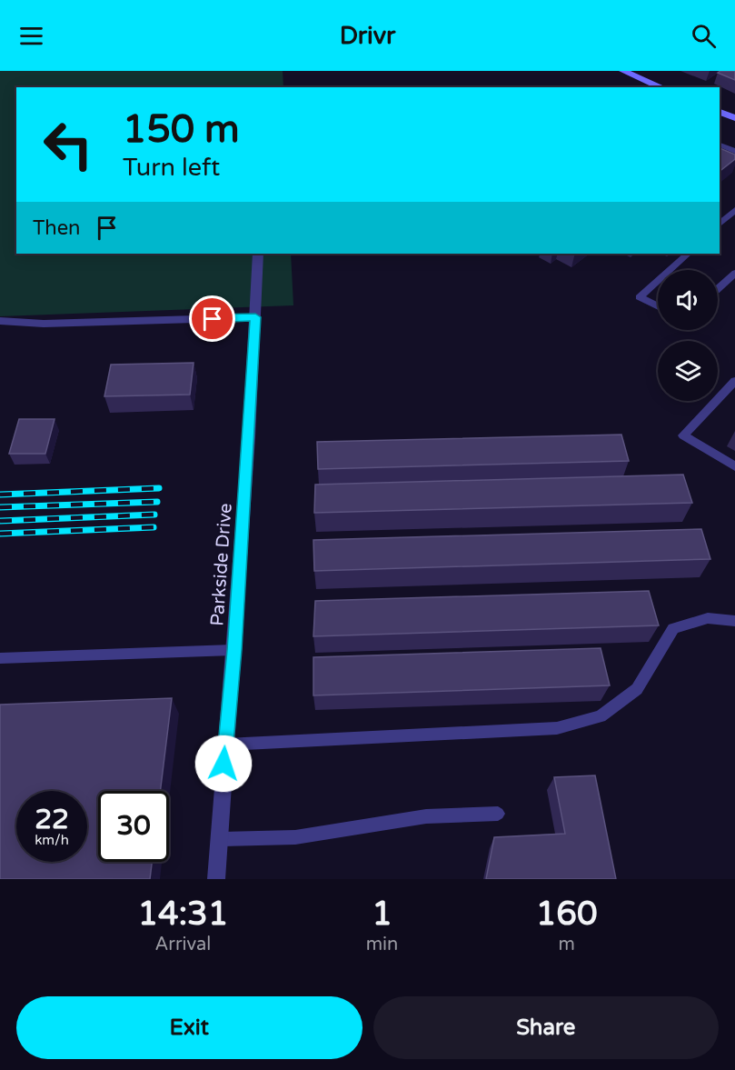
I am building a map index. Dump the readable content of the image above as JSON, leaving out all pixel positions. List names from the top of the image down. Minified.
{"streets":{"street":["Parkside Drive"]},"page":{"header":"Drivr","turn":["150 m","Turn left"],"then":"Then","speed":"22 km/h","limit":"30","eta":["14:31","Arrival","1","min","160","m"],"buttons":["Exit","Share"]}}
